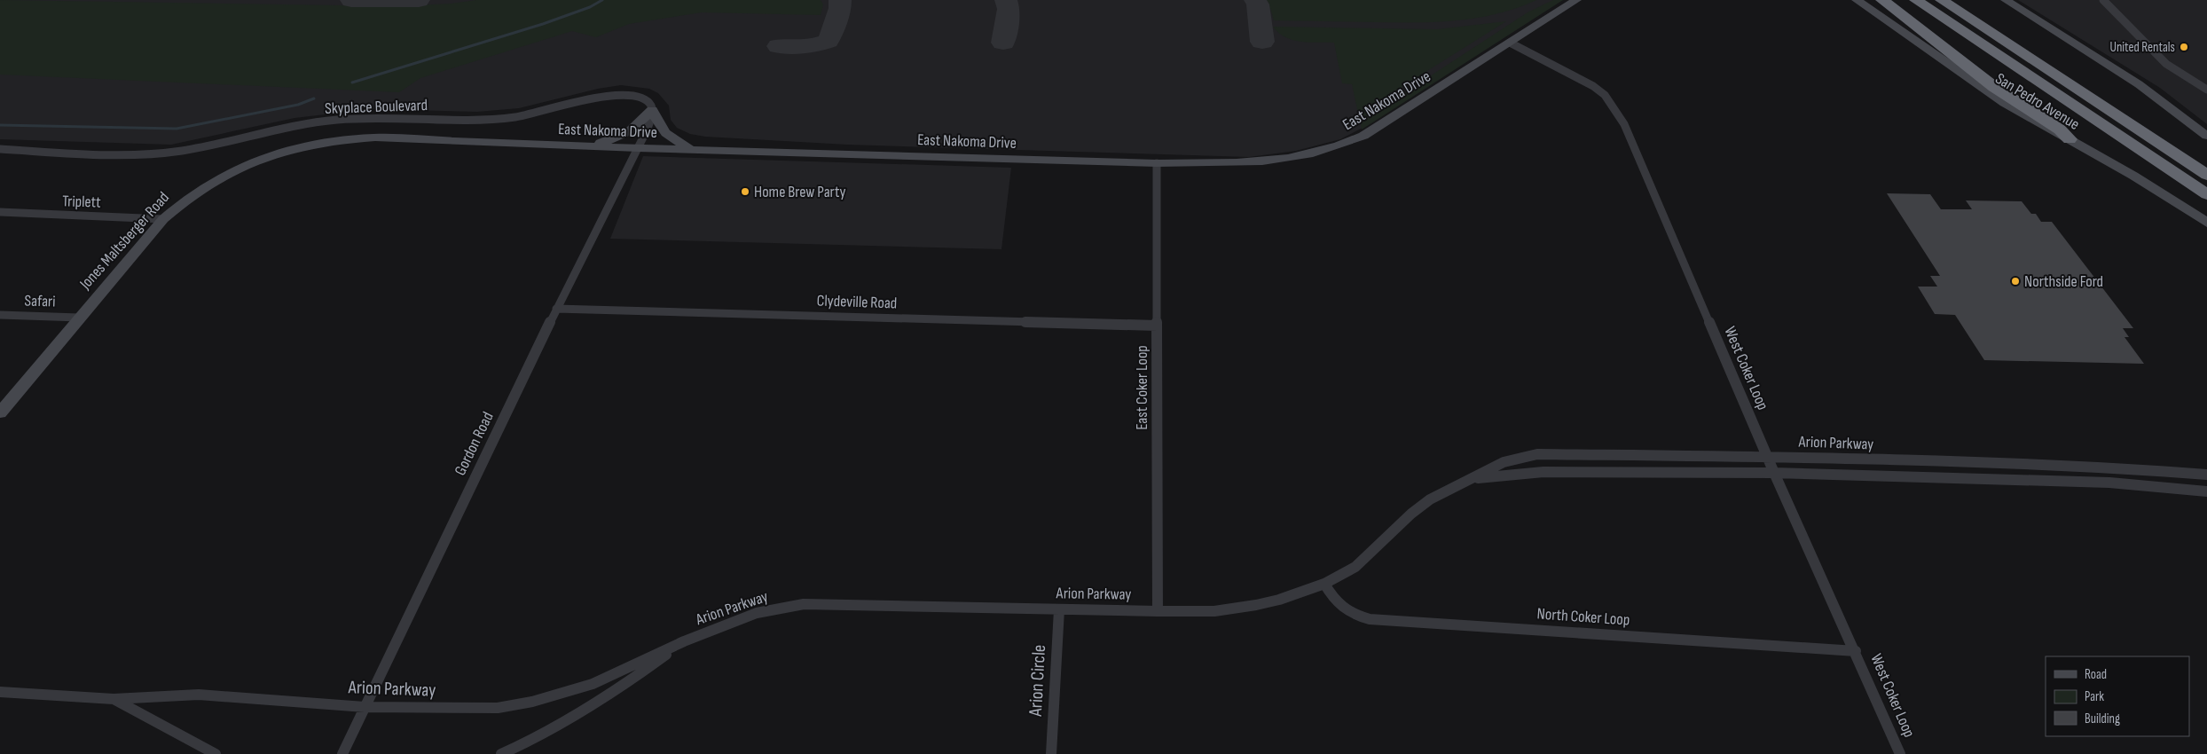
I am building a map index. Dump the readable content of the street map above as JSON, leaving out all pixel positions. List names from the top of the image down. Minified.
{"streets":{"main road":["East Nakoma Drive","San Pedro Avenue","Jones Maltsberger Road"],"street":["Skyplace Boulevard","Triplett","Safari","Clydeville Road","West Coker Loop","East Coker Loop","Arion Parkway","Gordon Road","North Coker Loop","Arion Circle"]},"crossings":[["East Nakoma Drive","Jones Maltsberger Road"],["East Nakoma Drive","West Coker Loop"],["East Nakoma Drive","East Coker Loop"],["East Nakoma Drive","Gordon Road"],["Triplett","Jones Maltsberger Road"],["Jones Maltsberger Road","Safari"],["Clydeville Road","East Coker Loop"],["Clydeville Road","Gordon Road"],["West Coker Loop","Arion Parkway"],["West Coker Loop","North Coker Loop"],["East Coker Loop","Arion Parkway"],["Arion Parkway","Gordon Road"],["Arion Parkway","North Coker Loop"],["Arion Parkway","Arion Circle"]],"places":["United Rentals","Home Brew Party","Northside Ford"],"legend":["Road","Park","Building"]}
